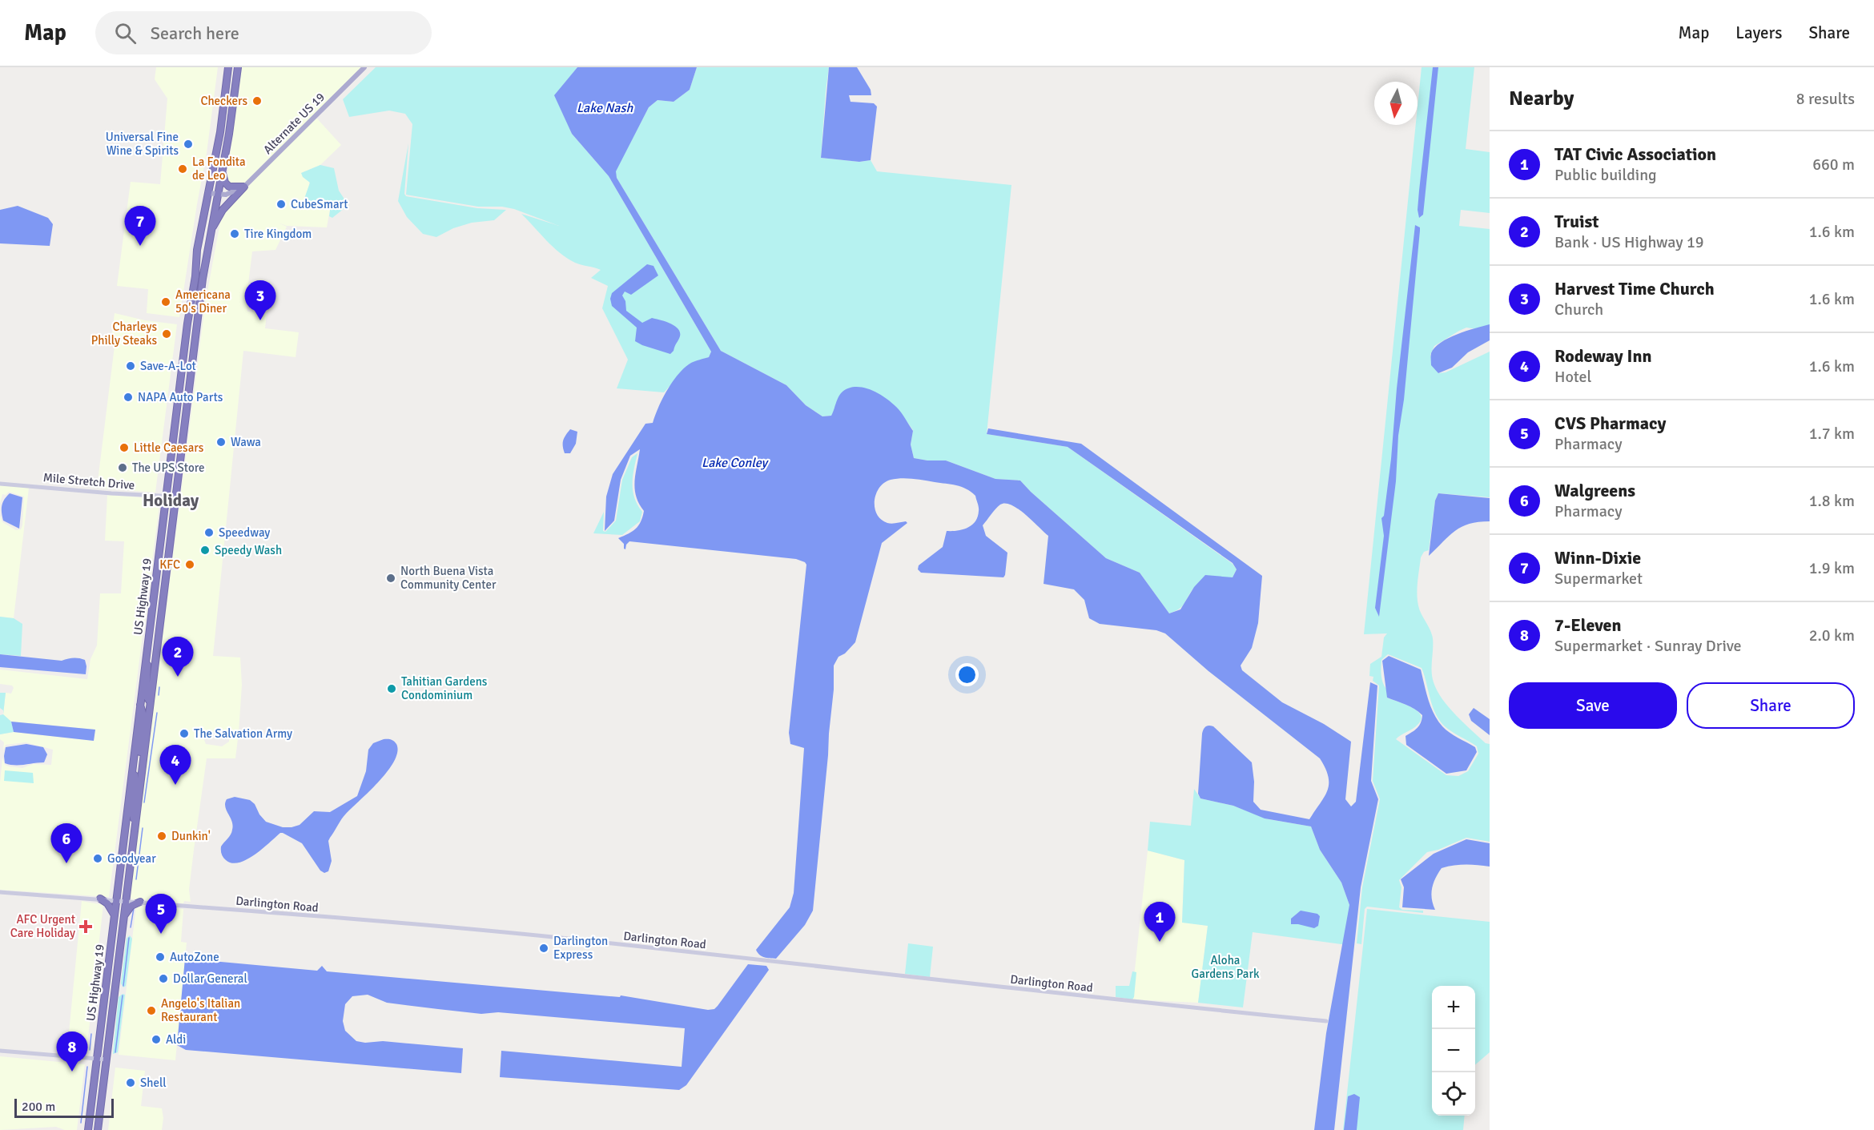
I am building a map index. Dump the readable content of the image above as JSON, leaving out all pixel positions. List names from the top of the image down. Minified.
{"streets":{"highway":["US Highway 19"],"main road":["Alternate US 19"],"street":["Mile Stretch Drive","Darlington Road"]},"crossings":[["Alternate US 19","US Highway 19"],["Mile Stretch Drive","US Highway 19"],["US Highway 19","Darlington Road"]],"districts":["Holiday"],"water":["Lake Nash","Lake Conley"],"parks":["Aloha Gardens Park"],"places":{"other":["Checkers","Universal Fine Wine & Spirits","La Fondita de Leo","CubeSmart","Tire Kingdom","Americana 50's Diner","Charleys Philly Steaks","Save-A-Lot","NAPA Auto Parts","Wawa","Little Caesars","The UPS Store","Speedway","Speedy Wash","KFC","North Buena Vista Community Center","Tahitian Gardens Condominium","The Salvation Army","Dunkin'","Goodyear","Darlington Express","AutoZone","Dollar General","Angelo's Italian Restaurant","Aldi","Shell"],"health":["AFC Urgent Care Holiday"]},"scale_bar":"200 m","north":"bottom","page":{"header":"Map","search":"Search here","nav":["Map","Layers","Share"],"heading":["Nearby","8 results"],"list":[{"mark":"1","name":"TAT Civic Association","note":"Public building","value":"660 m"},{"mark":"2","name":"Truist","note":"Bank · US Highway 19","value":"1.6 km"},{"mark":"3","name":"Harvest Time Church","note":"Church","value":"1.6 km"},{"mark":"4","name":"Rodeway Inn","note":"Hotel","value":"1.6 km"},{"mark":"5","name":"CVS Pharmacy","note":"Pharmacy","value":"1.7 km"},{"mark":"6","name":"Walgreens","note":"Pharmacy","value":"1.8 km"},{"mark":"7","name":"Winn-Dixie","note":"Supermarket","value":"1.9 km"},{"mark":"8","name":"7-Eleven","note":"Supermarket · Sunray Drive","value":"2.0 km"}],"pins":["7","3","2","4","6","5","1","8"],"buttons":["Save","Share"],"map_buttons":["+","−"],"scale":"200 m"}}
